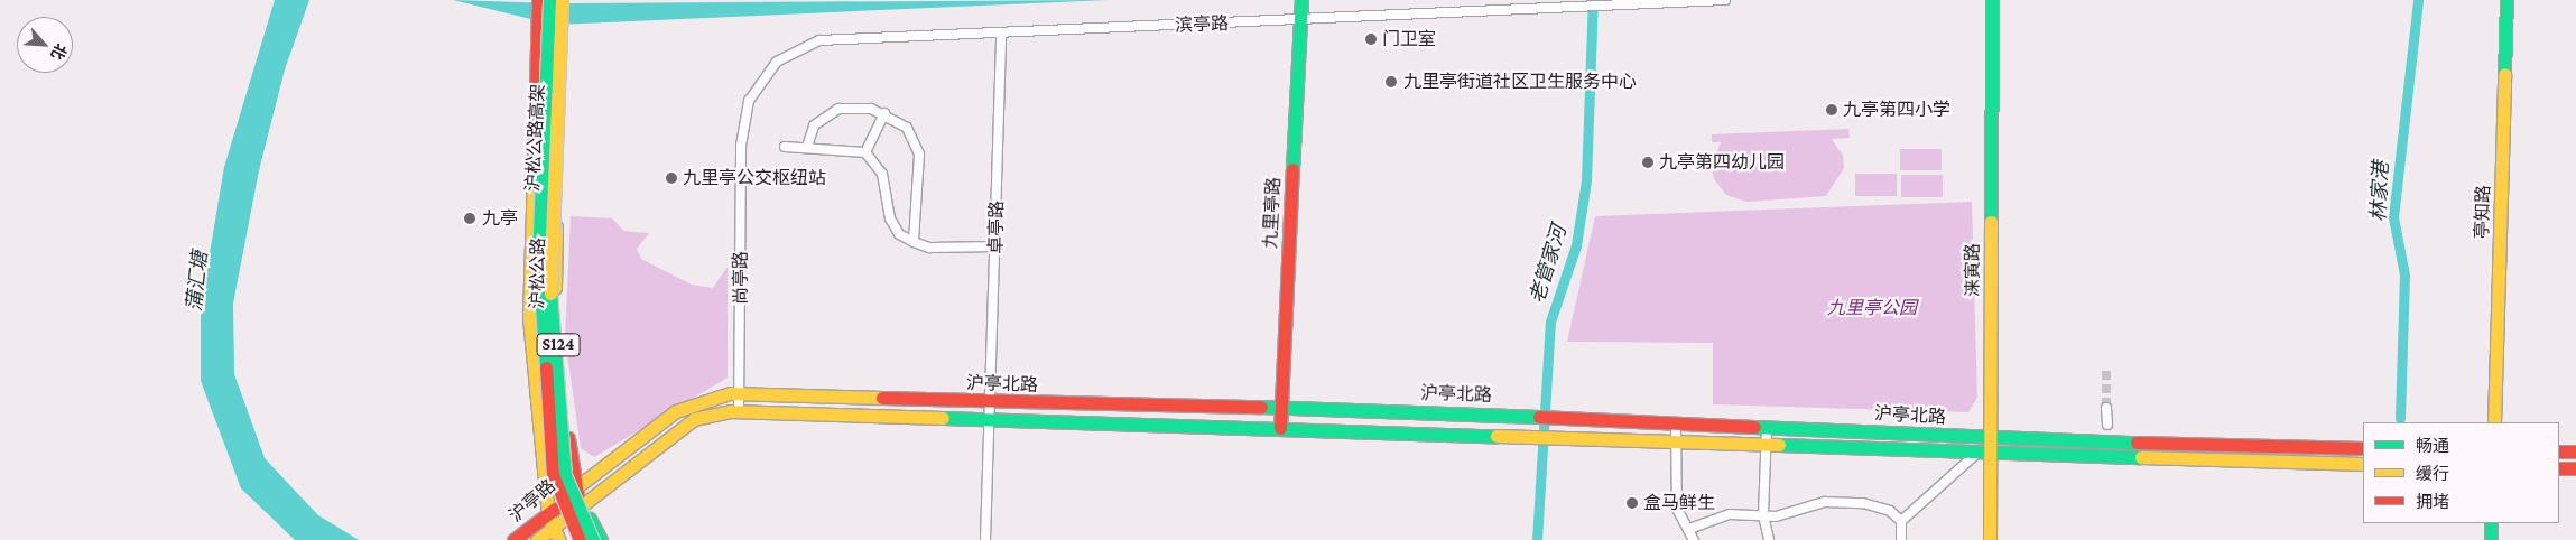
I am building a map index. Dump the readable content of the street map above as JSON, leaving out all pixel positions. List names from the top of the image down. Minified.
{"streets":{"street":["滨亭路","沪松公路高架","亭知路","九里亭路","卓亭路","涞寅路","沪松公路","尚亭路","S124","沪亭北路","沪亭路"]},"crossings":[["滨亭路","九里亭路"],["滨亭路","卓亭路"],["滨亭路","尚亭路"],["九里亭路","沪亭北路"],["卓亭路","沪亭北路"],["涞寅路","沪亭北路"],["沪松公路","沪亭北路"],["沪松公路","沪亭路"],["尚亭路","沪亭北路"],["沪亭北路","沪亭路"]],"water":["林家港","老管家河","蒲汇塘"],"parks":["九里亭公园"],"places":["门卫室","九里亭街道社区卫生服务中心","九亭第四小学","九亭第四幼儿园","九里亭公交枢纽站","九亭","盒马鲜生"],"legend":["畅通","缓行","拥堵"],"north":"bottom right"}
